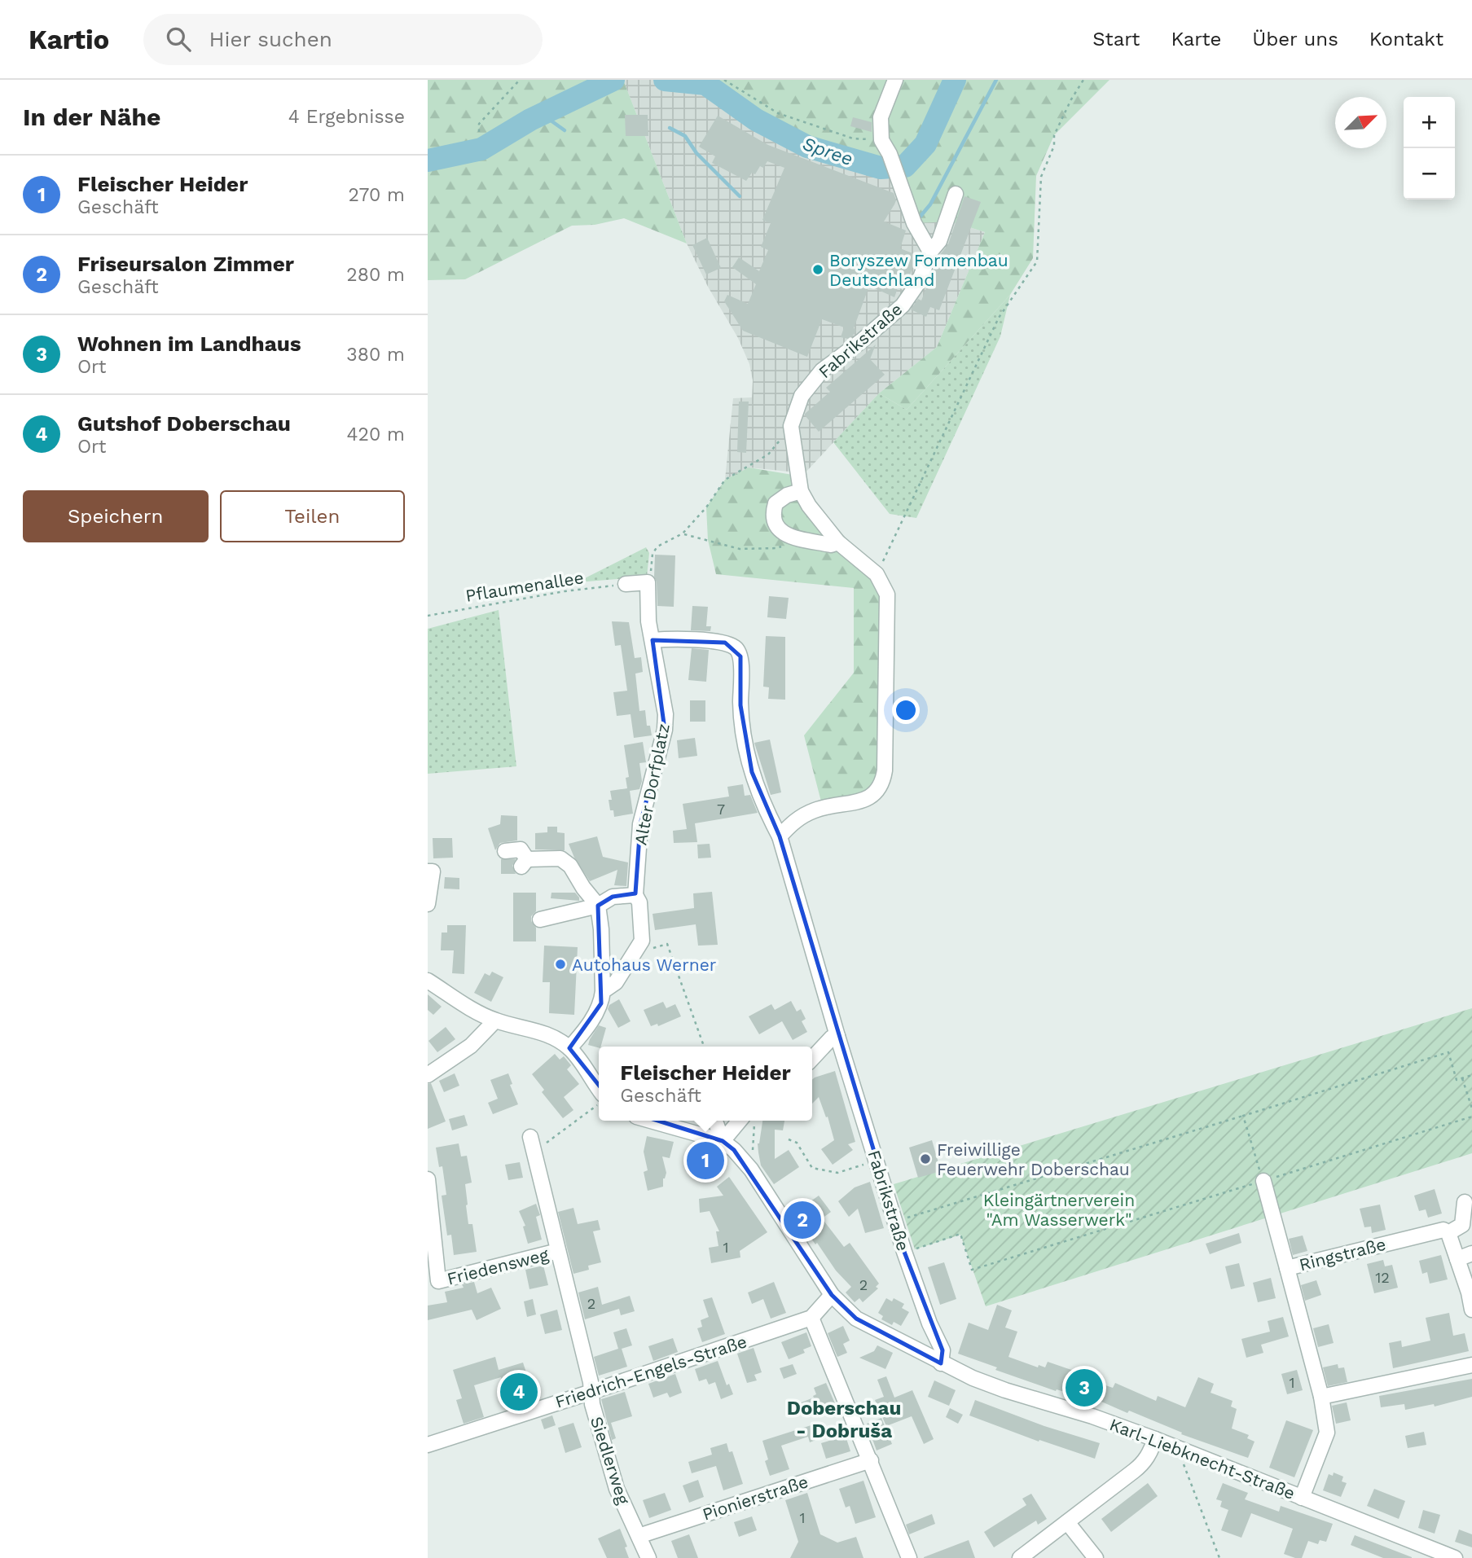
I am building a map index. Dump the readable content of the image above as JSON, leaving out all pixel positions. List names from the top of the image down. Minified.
{"streets":{"street":["Fabrikstraße","Alter Dorfplatz","Ringstraße","Friedensweg","Friedrich-Engels-Straße","Karl-Liebknecht-Straße","Siedlerweg","Pionierstraße"],"path":["Pflaumenallee"]},"crossings":[["Fabrikstraße","Alter Dorfplatz"],["Fabrikstraße","Karl-Liebknecht-Straße"],["Ringstraße","Karl-Liebknecht-Straße"],["Friedensweg","Friedrich-Engels-Straße"],["Friedensweg","Siedlerweg"],["Friedrich-Engels-Straße","Karl-Liebknecht-Straße"],["Friedrich-Engels-Straße","Siedlerweg"],["Siedlerweg","Pionierstraße"]],"districts":["Doberschau - Dobruša"],"water":["Spree"],"parks":["Kleingärtnerverein \"Am Wasserwerk\""],"places":["Boryszew Formenbau Deutschland","Autohaus Werner","Freiwillige Feuerwehr Doberschau"],"house_numbers":["7","1","12","2","2","1","1"],"north":"top right","page":{"header":"Kartio","search":"Hier suchen","nav":["Start","Karte","Über uns","Kontakt"],"heading":["In der Nähe","4 Ergebnisse"],"map_buttons":["+","−"],"list":[{"mark":"1","name":"Fleischer Heider","note":"Geschäft","value":"270 m"},{"mark":"2","name":"Friseursalon Zimmer","note":"Geschäft","value":"280 m"},{"mark":"3","name":"Wohnen im Landhaus","note":"Ort","value":"380 m"},{"mark":"4","name":"Gutshof Doberschau","note":"Ort","value":"420 m"}],"buttons":["Speichern","Teilen"],"popup":["Fleischer Heider","Geschäft"],"pins":["1","2","3","4"]}}
